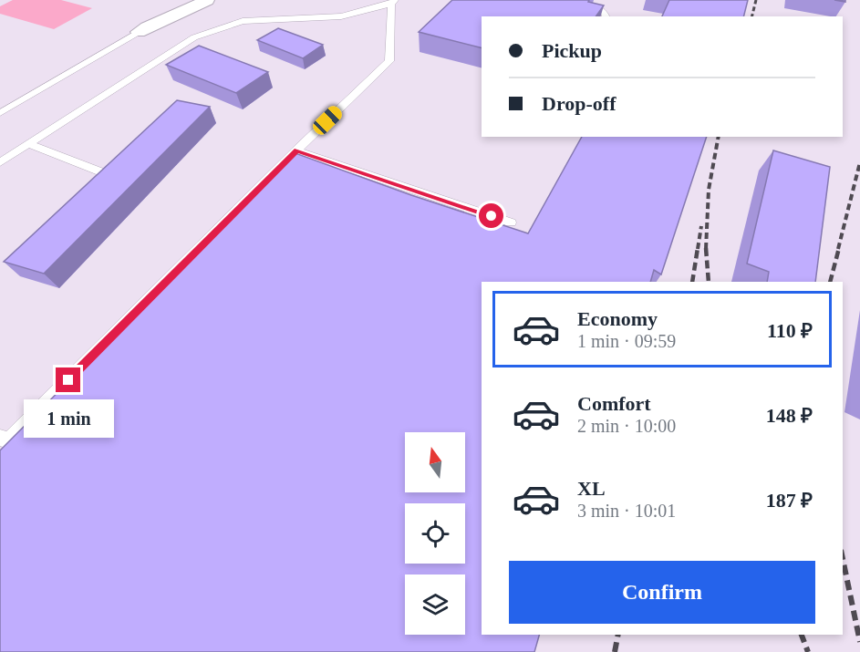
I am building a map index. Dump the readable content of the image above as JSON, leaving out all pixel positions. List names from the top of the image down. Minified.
{"north":"top","page":{"banner":["Pickup","Drop-off"],"list":[{"name":"Economy","note":"1 min · 09:59","value":"110 ₽"},{"name":"Comfort","note":"2 min · 10:00","value":"148 ₽"},{"name":"XL","note":"3 min · 10:01","value":"187 ₽"}],"bubble":"1 min","buttons":"Confirm"}}
